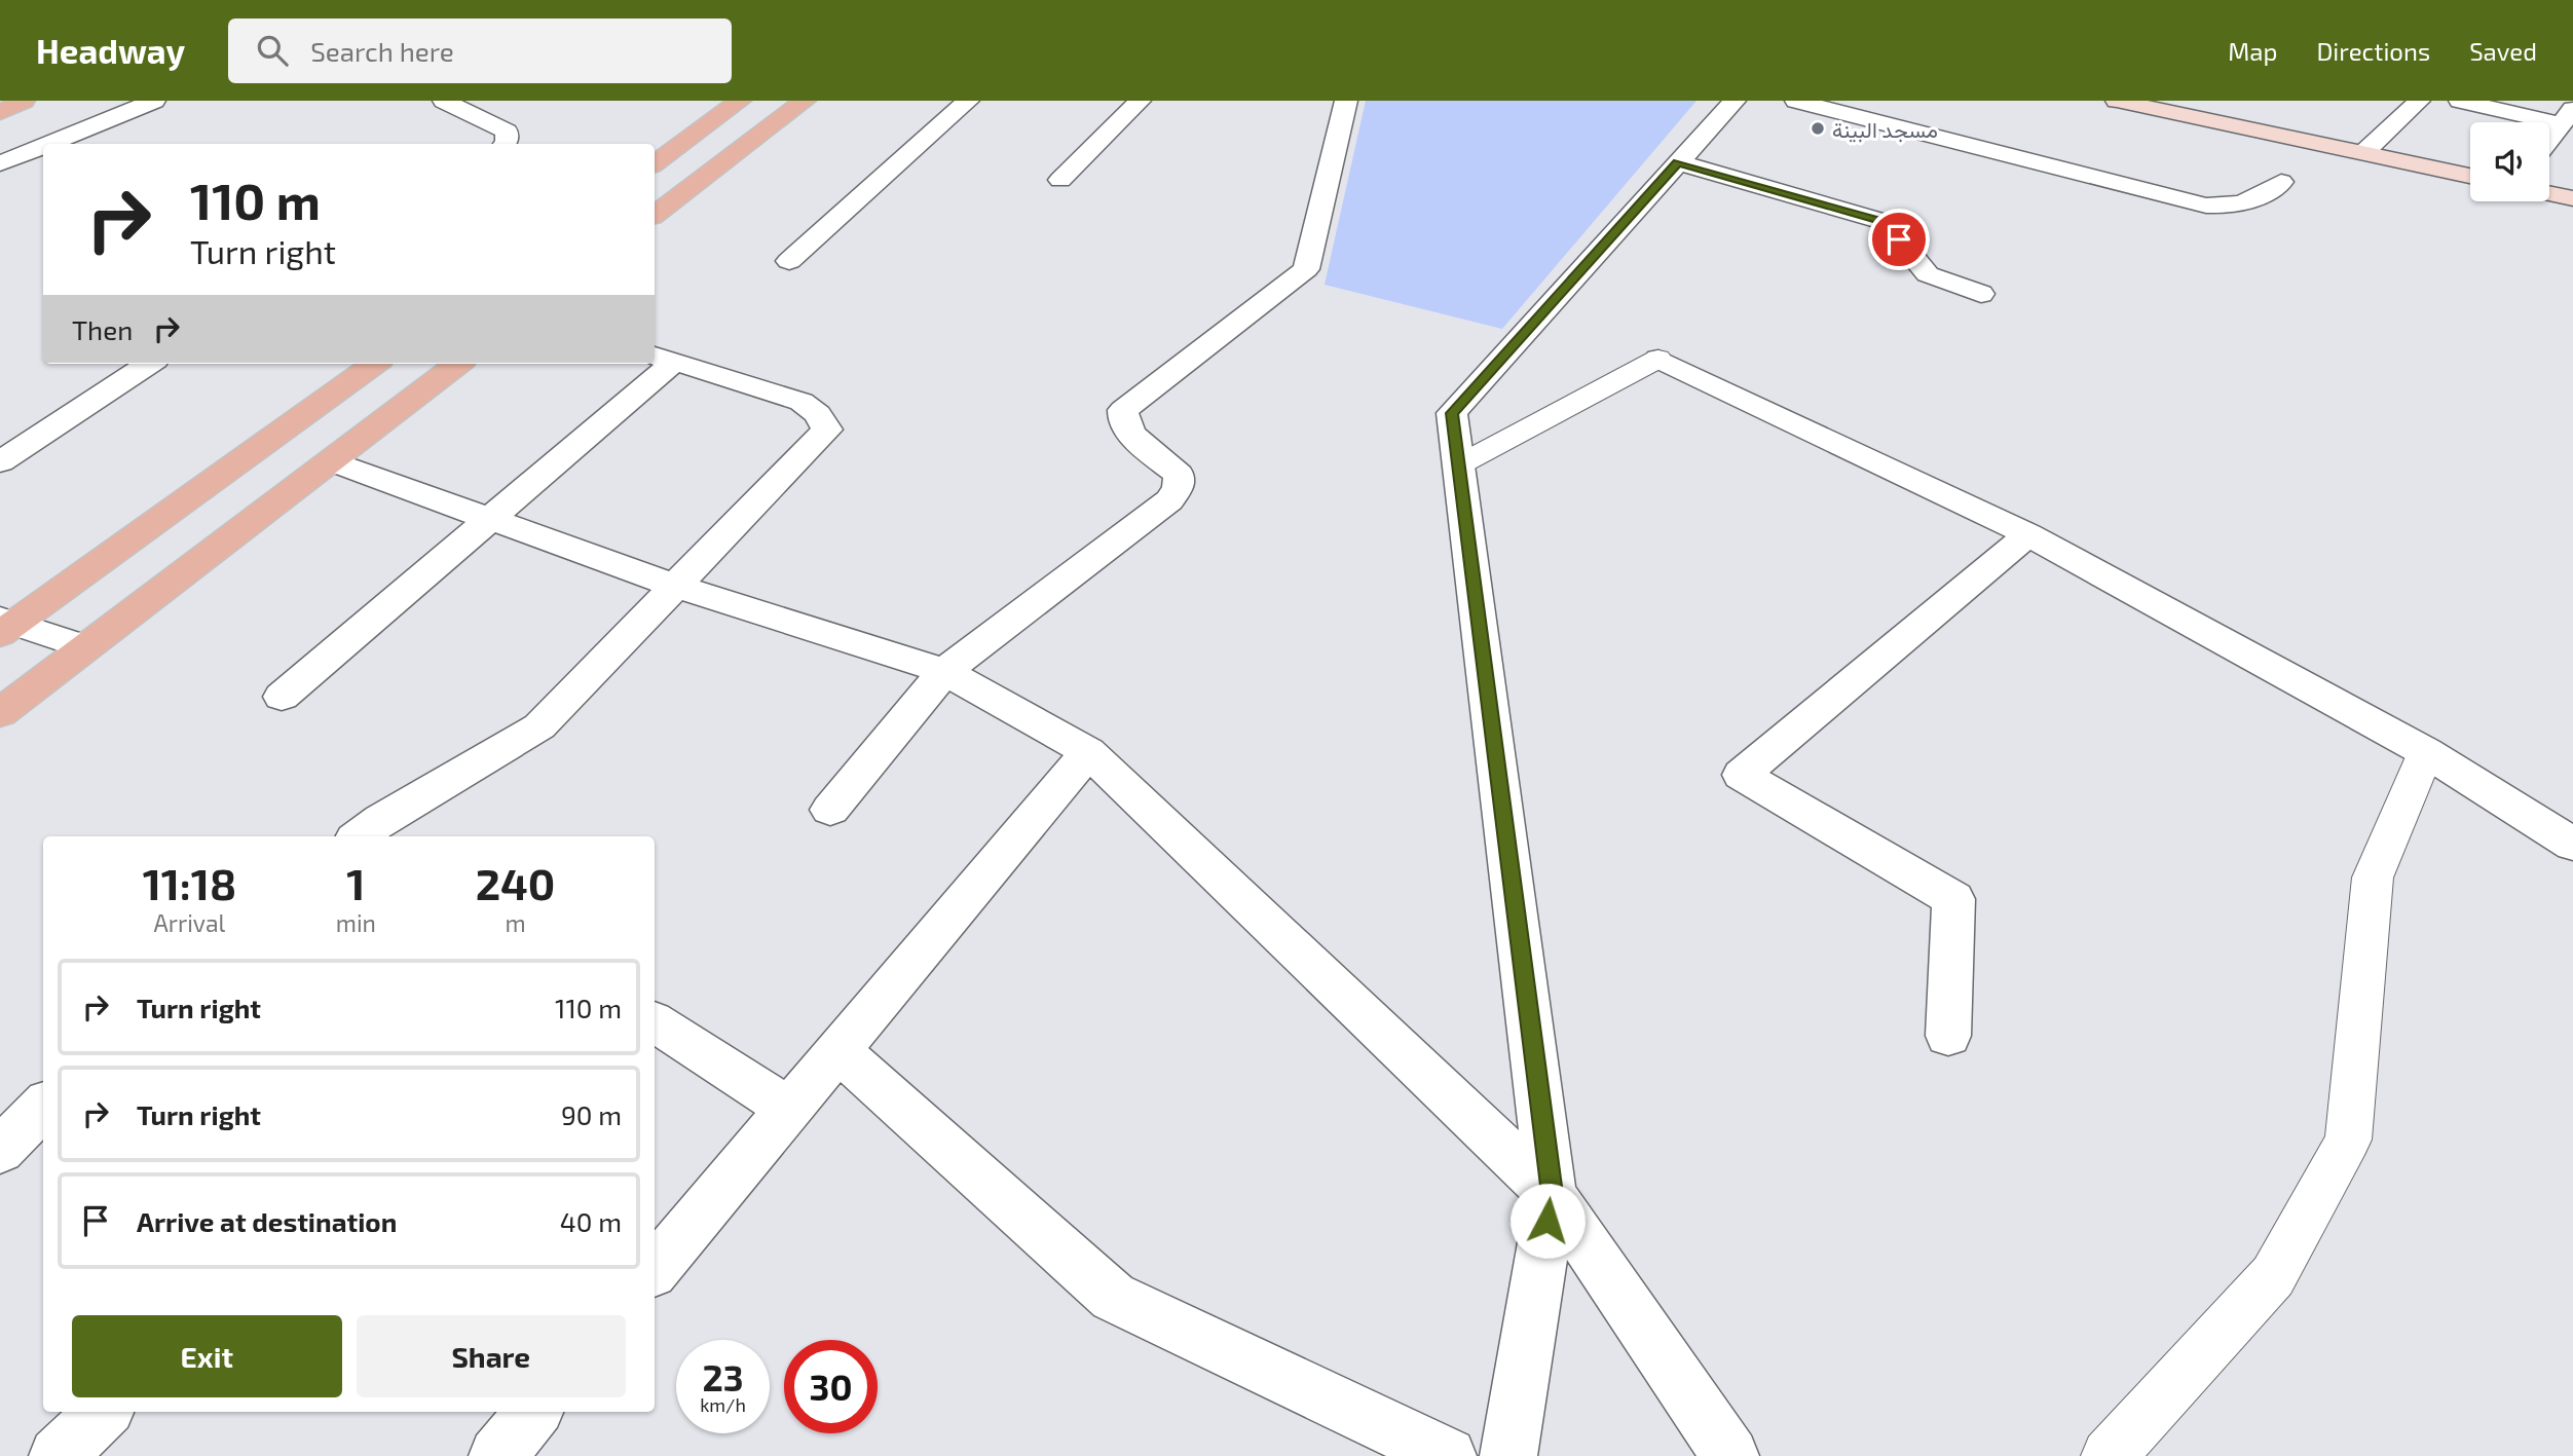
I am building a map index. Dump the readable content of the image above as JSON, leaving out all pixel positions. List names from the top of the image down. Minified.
{"places":["مسجد البينة"],"page":{"header":"Headway","search":"Search here","nav":["Map","Directions","Saved"],"turn":["110 m","Turn right"],"then":"Then","eta":["11:18","Arrival","1","min","240","m"],"list":[{"name":"Turn right","value":"110 m"},{"name":"Turn right","value":"90 m"},{"name":"Arrive at destination","value":"40 m"}],"buttons":["Exit","Share"],"speed":"23 km/h","limit":"30"}}
